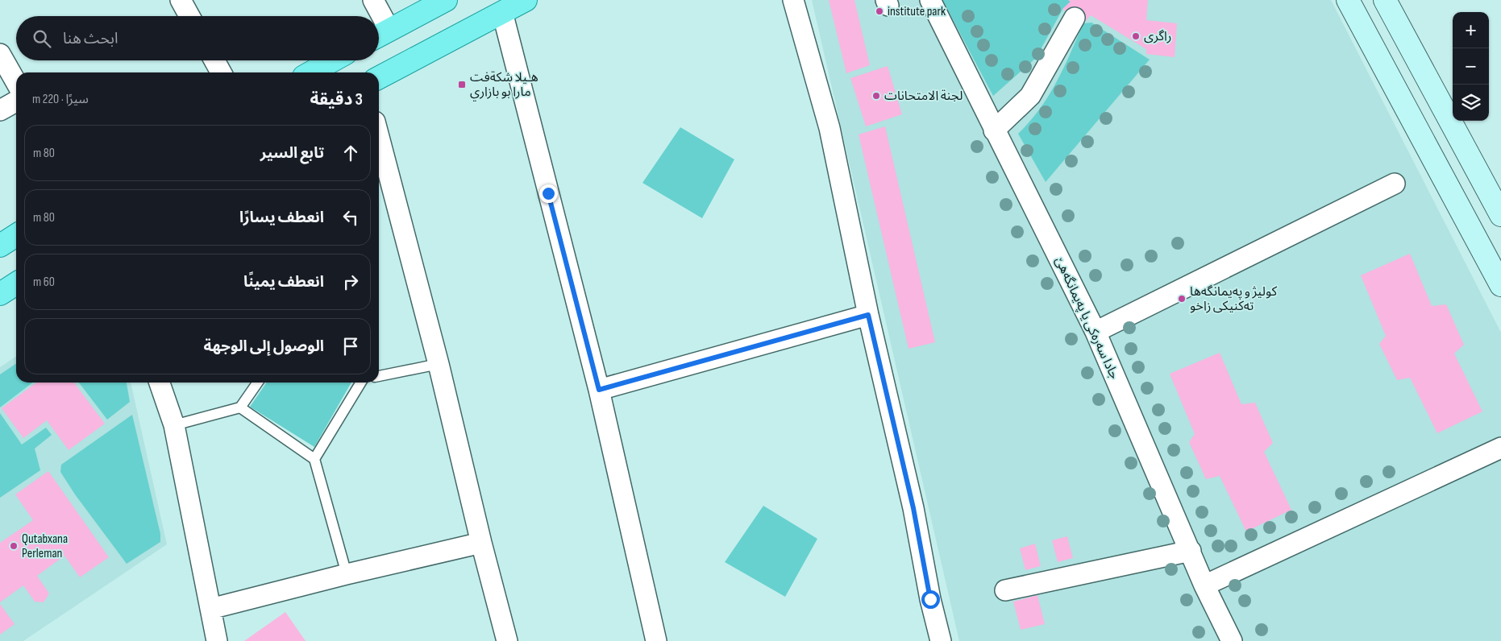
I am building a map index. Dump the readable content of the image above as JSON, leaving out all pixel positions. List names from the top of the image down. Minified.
{"streets":{"street":["جادا سه‌ره‌كى يا په‌يمانگه‌هێ"]},"places":{"other":["institute park","راگری","لجنة الامتحانات","كوليژ و په‌يمانگه‌ها ته‌كنيكى زاخو","Qutabxana Perleman"],"transit":["هـيلا شكةفت مارا بو بازاري"]},"page":{"map_buttons":["+","−"],"search":"ابحث هنا","heading":["3 دقيقة","سيرًا · 220 m"],"list":[["تابع السير","80 m"],["انعطف يسارًا","80 m"],["انعطف يمينًا","60 m"],"الوصول إلى الوجهة"]}}
